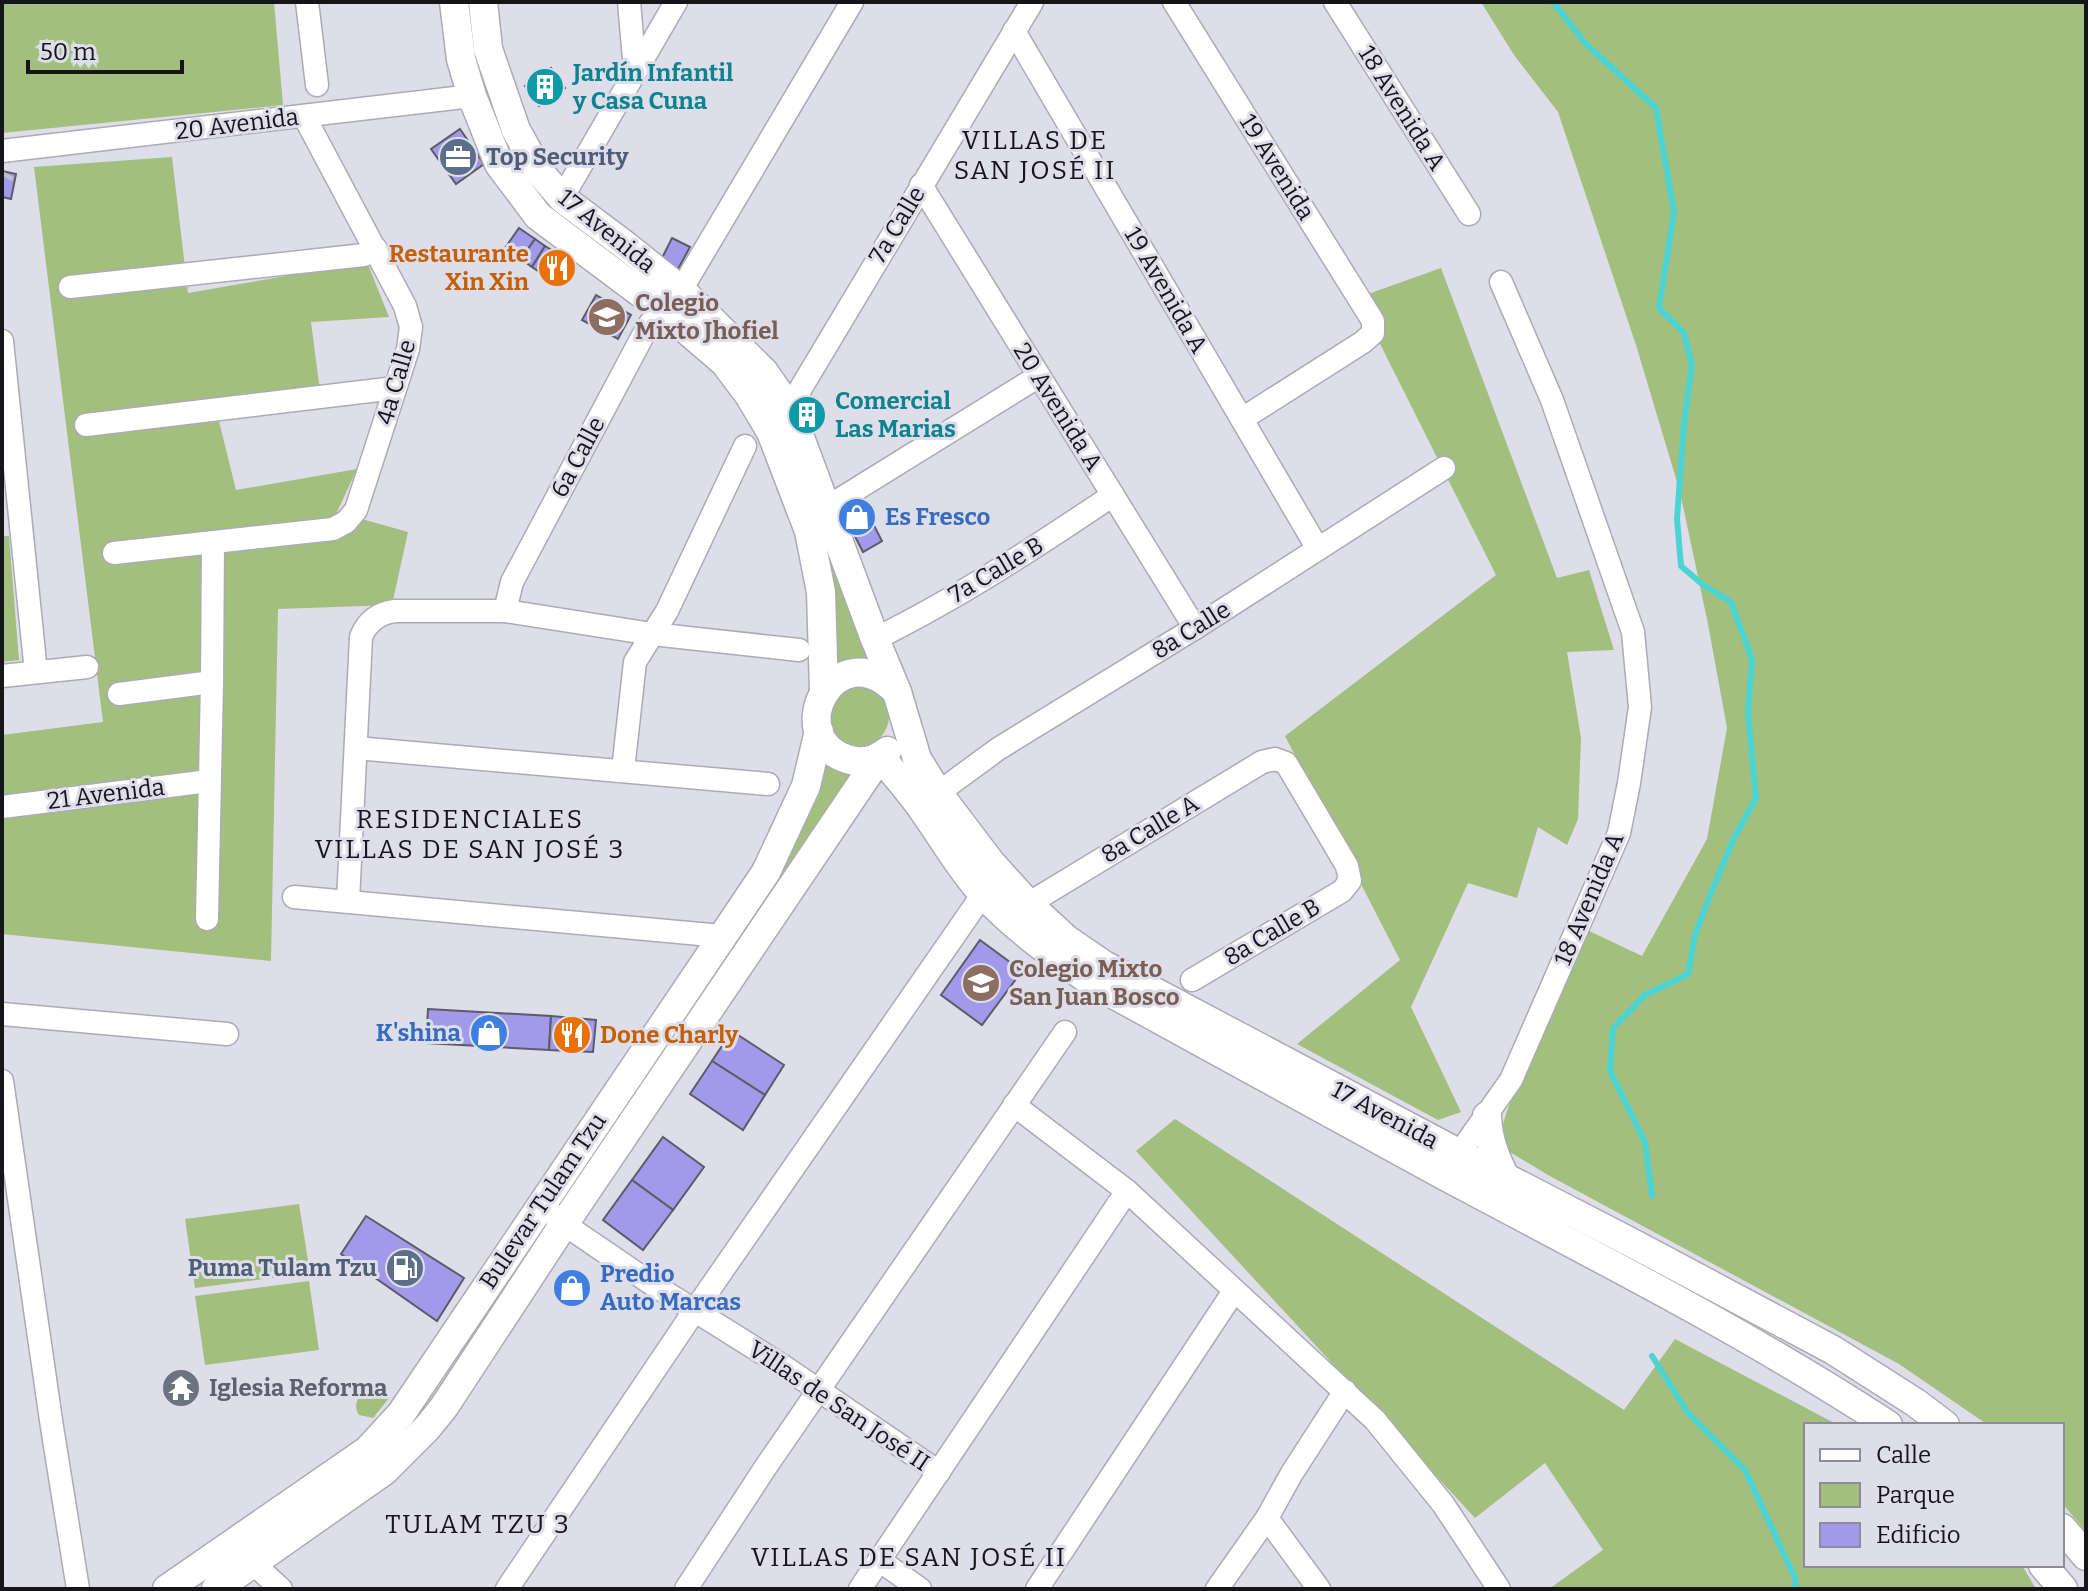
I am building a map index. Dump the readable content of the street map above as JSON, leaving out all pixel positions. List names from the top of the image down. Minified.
{"streets":{"main road":["17 Avenida","Bulevar Tulam Tzu"],"street":["18 Avenida A","20 Avenida","19 Avenida","7a Calle","19 Avenida A","4a Calle","20 Avenida A","6a Calle","7a Calle B","8a Calle","21 Avenida","8a Calle A","8a Calle B","Villas de San José II"]},"crossings":[["18 Avenida A","17 Avenida"],["20 Avenida","17 Avenida"],["20 Avenida","4a Calle"],["19 Avenida","19 Avenida A"],["7a Calle","17 Avenida"],["7a Calle","19 Avenida A"],["7a Calle","20 Avenida A"],["17 Avenida","6a Calle"],["17 Avenida","7a Calle B"],["17 Avenida","8a Calle"],["17 Avenida","8a Calle A"],["17 Avenida","Bulevar Tulam Tzu"],["19 Avenida A","8a Calle"],["20 Avenida A","7a Calle B"],["20 Avenida A","8a Calle"],["8a Calle A","8a Calle B"],["Bulevar Tulam Tzu","Villas de San José II"]],"districts":["VILLAS DE SAN JOSÉ II","RESIDENCIALES VILLAS DE SAN JOSÉ 3","TULAM TZU 3","VILLAS DE SAN JOSÉ II"],"places":{"building":["Jardín Infantil y Casa Cuna","Comercial Las Marias"],"office":["Top Security"],"restaurant":["Restaurante Xin Xin","Done Charly"],"school or university":["Colegio Mixto Jhofiel","Colegio Mixto San Juan Bosco"],"shop":["Es Fresco","K'shina","Predio Auto Marcas"],"fuel station":["Puma Tulam Tzu"],"temple":["Iglesia Reforma"]},"legend":["Calle","Parque","Edificio"],"scale_bar":"50 m"}
